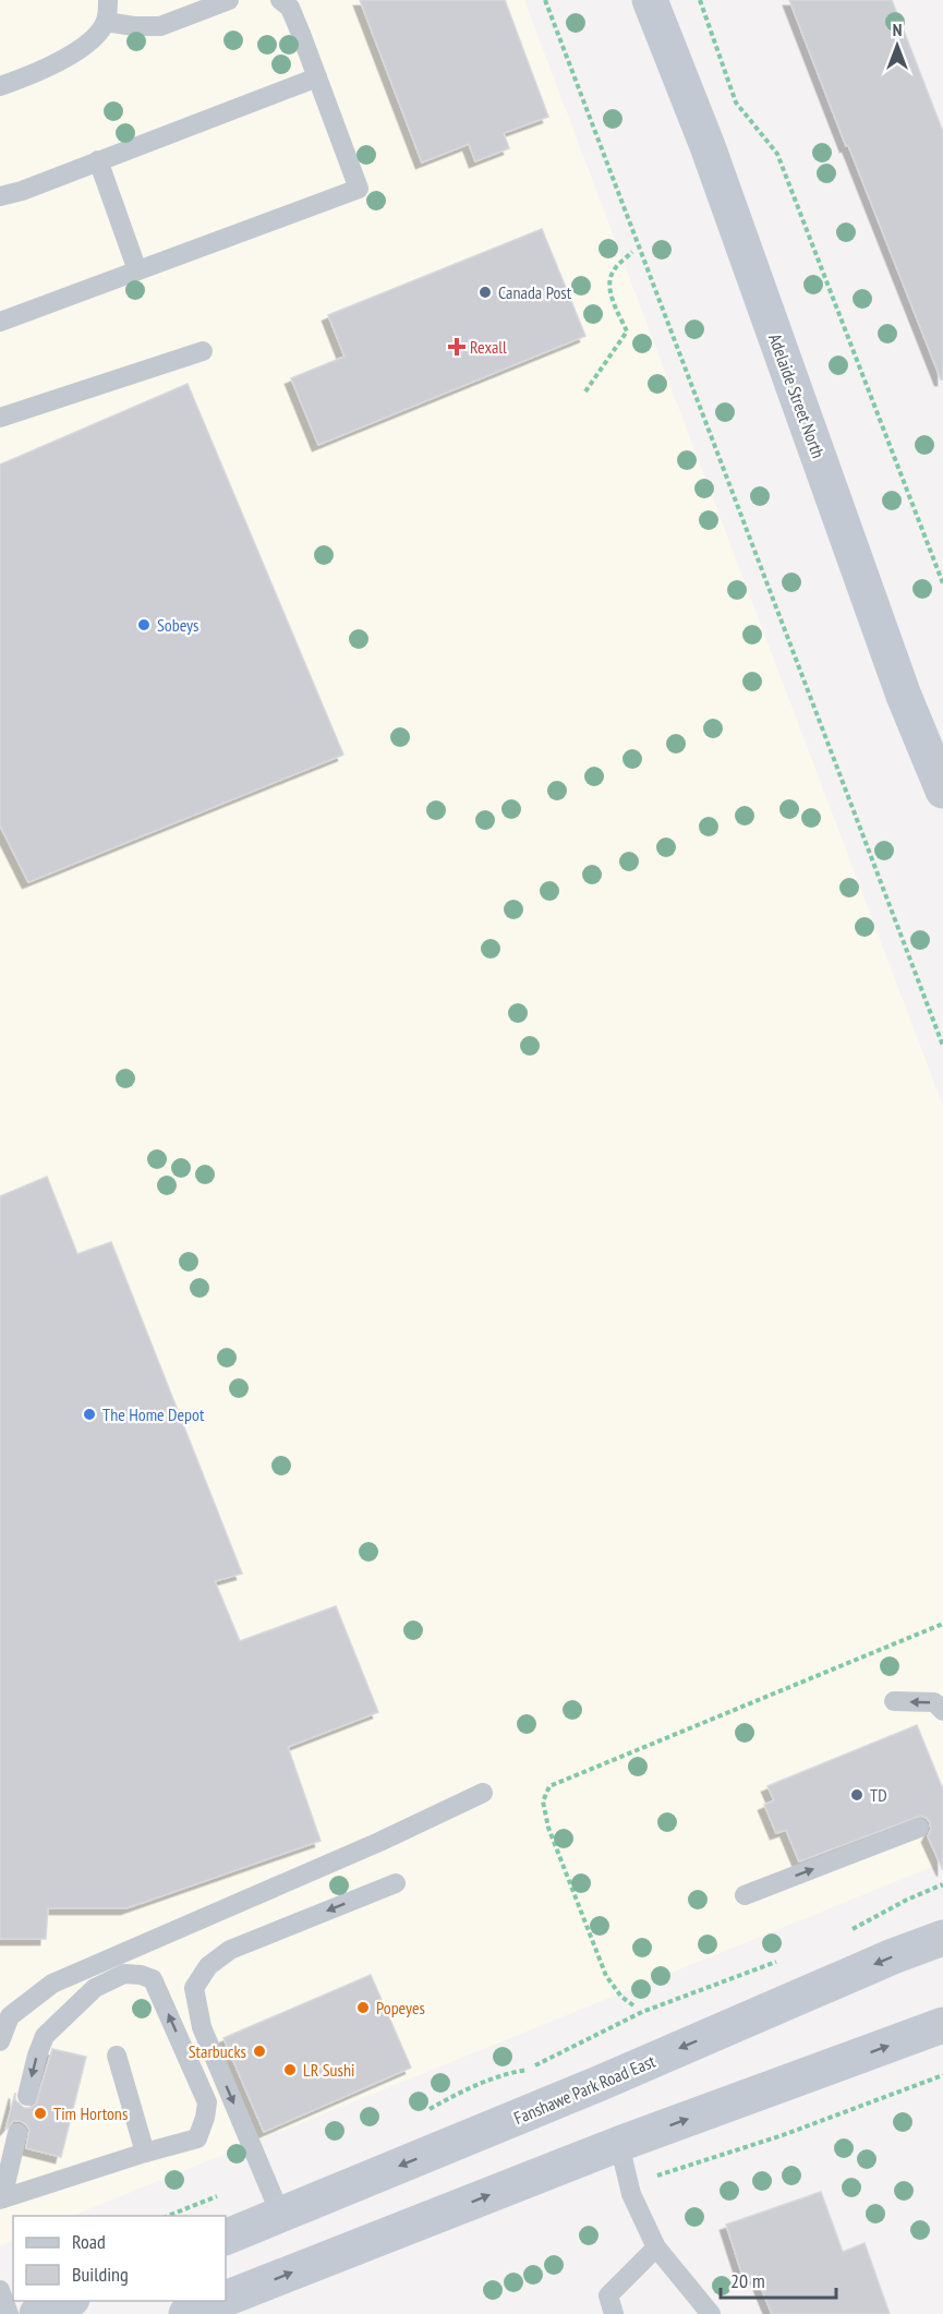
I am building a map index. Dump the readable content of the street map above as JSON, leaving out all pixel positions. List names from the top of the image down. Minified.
{"streets":{"main road":["Adelaide Street North","Fanshawe Park Road East"]},"places":{"other":["Canada Post","Sobeys","The Home Depot","TD","Popeyes","Starbucks","LR Sushi","Tim Hortons"],"health":["Rexall"]},"legend":["Road","Building"],"scale_bar":"20 m","north":"top"}
